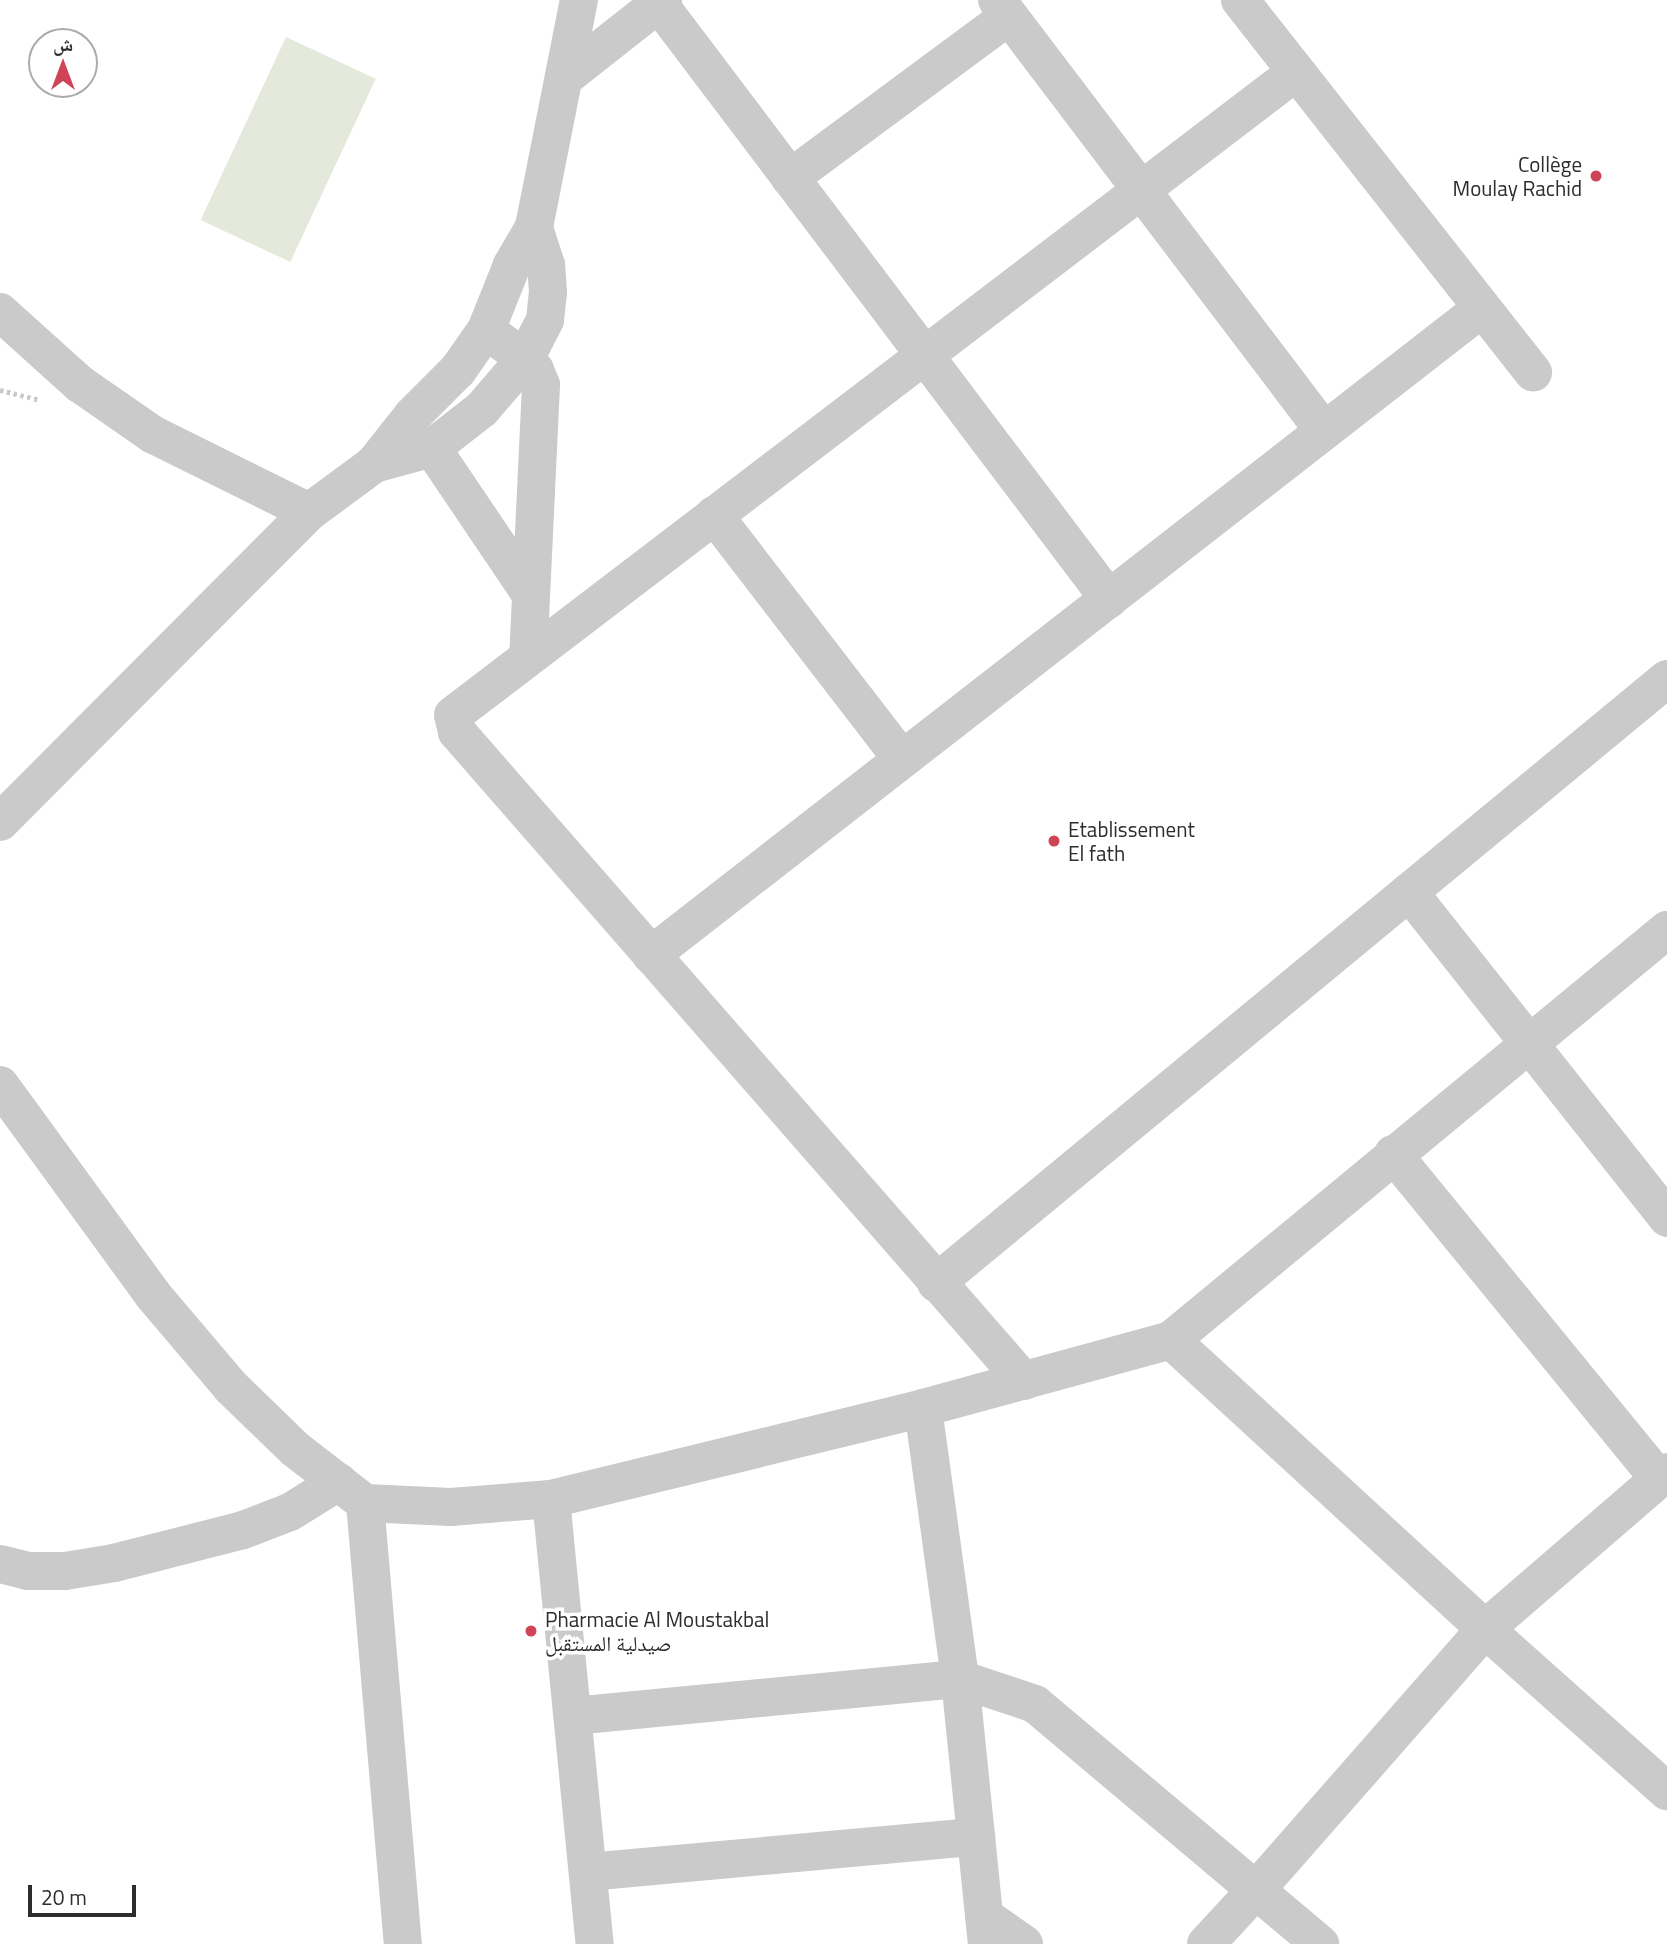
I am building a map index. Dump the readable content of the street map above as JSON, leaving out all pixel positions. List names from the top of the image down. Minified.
{"places":["Collège Moulay Rachid","Etablissement El fath","Pharmacie Al Moustakbal صيدلية المستقبل"],"scale_bar":"20 m","north":"top"}
